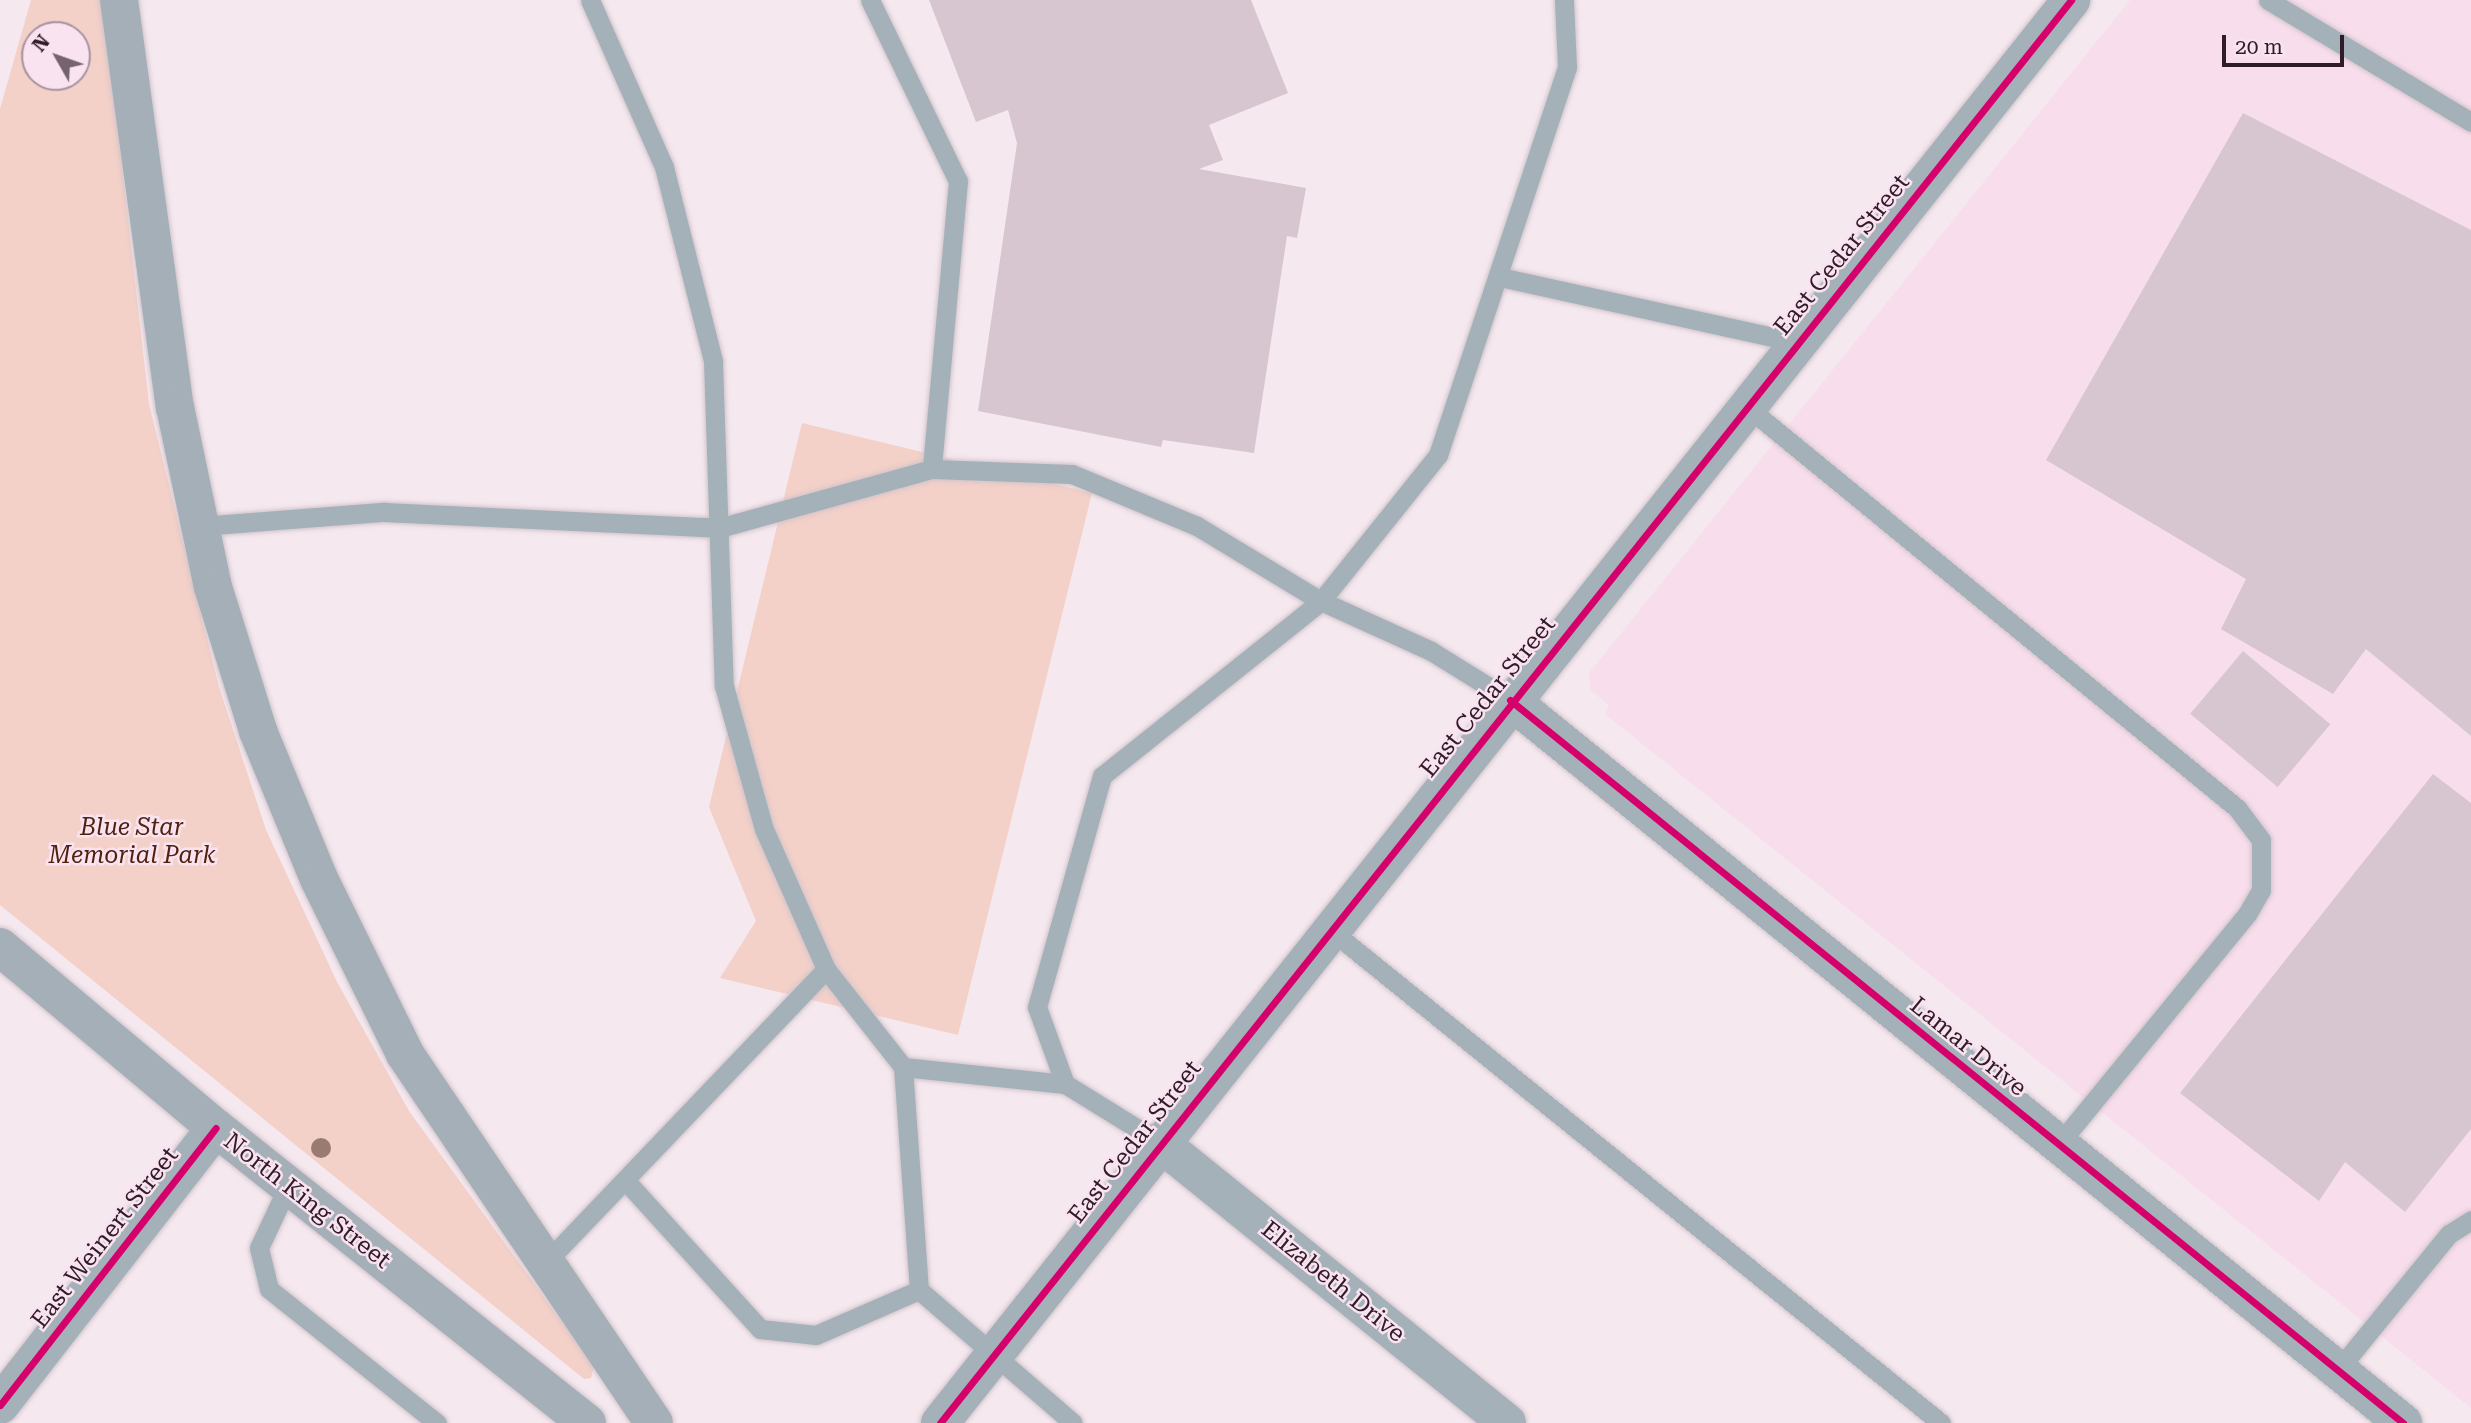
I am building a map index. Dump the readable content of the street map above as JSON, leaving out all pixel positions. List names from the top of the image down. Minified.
{"streets":{"main road":["North King Street"],"street":["East Cedar Street","Lamar Drive","East Weinert Street","Elizabeth Drive"]},"crossings":[["East Cedar Street","Lamar Drive"],["East Cedar Street","Elizabeth Drive"],["North King Street","East Weinert Street"]],"parks":["Blue Star Memorial Park"],"scale_bar":"20 m","north":"top left"}
